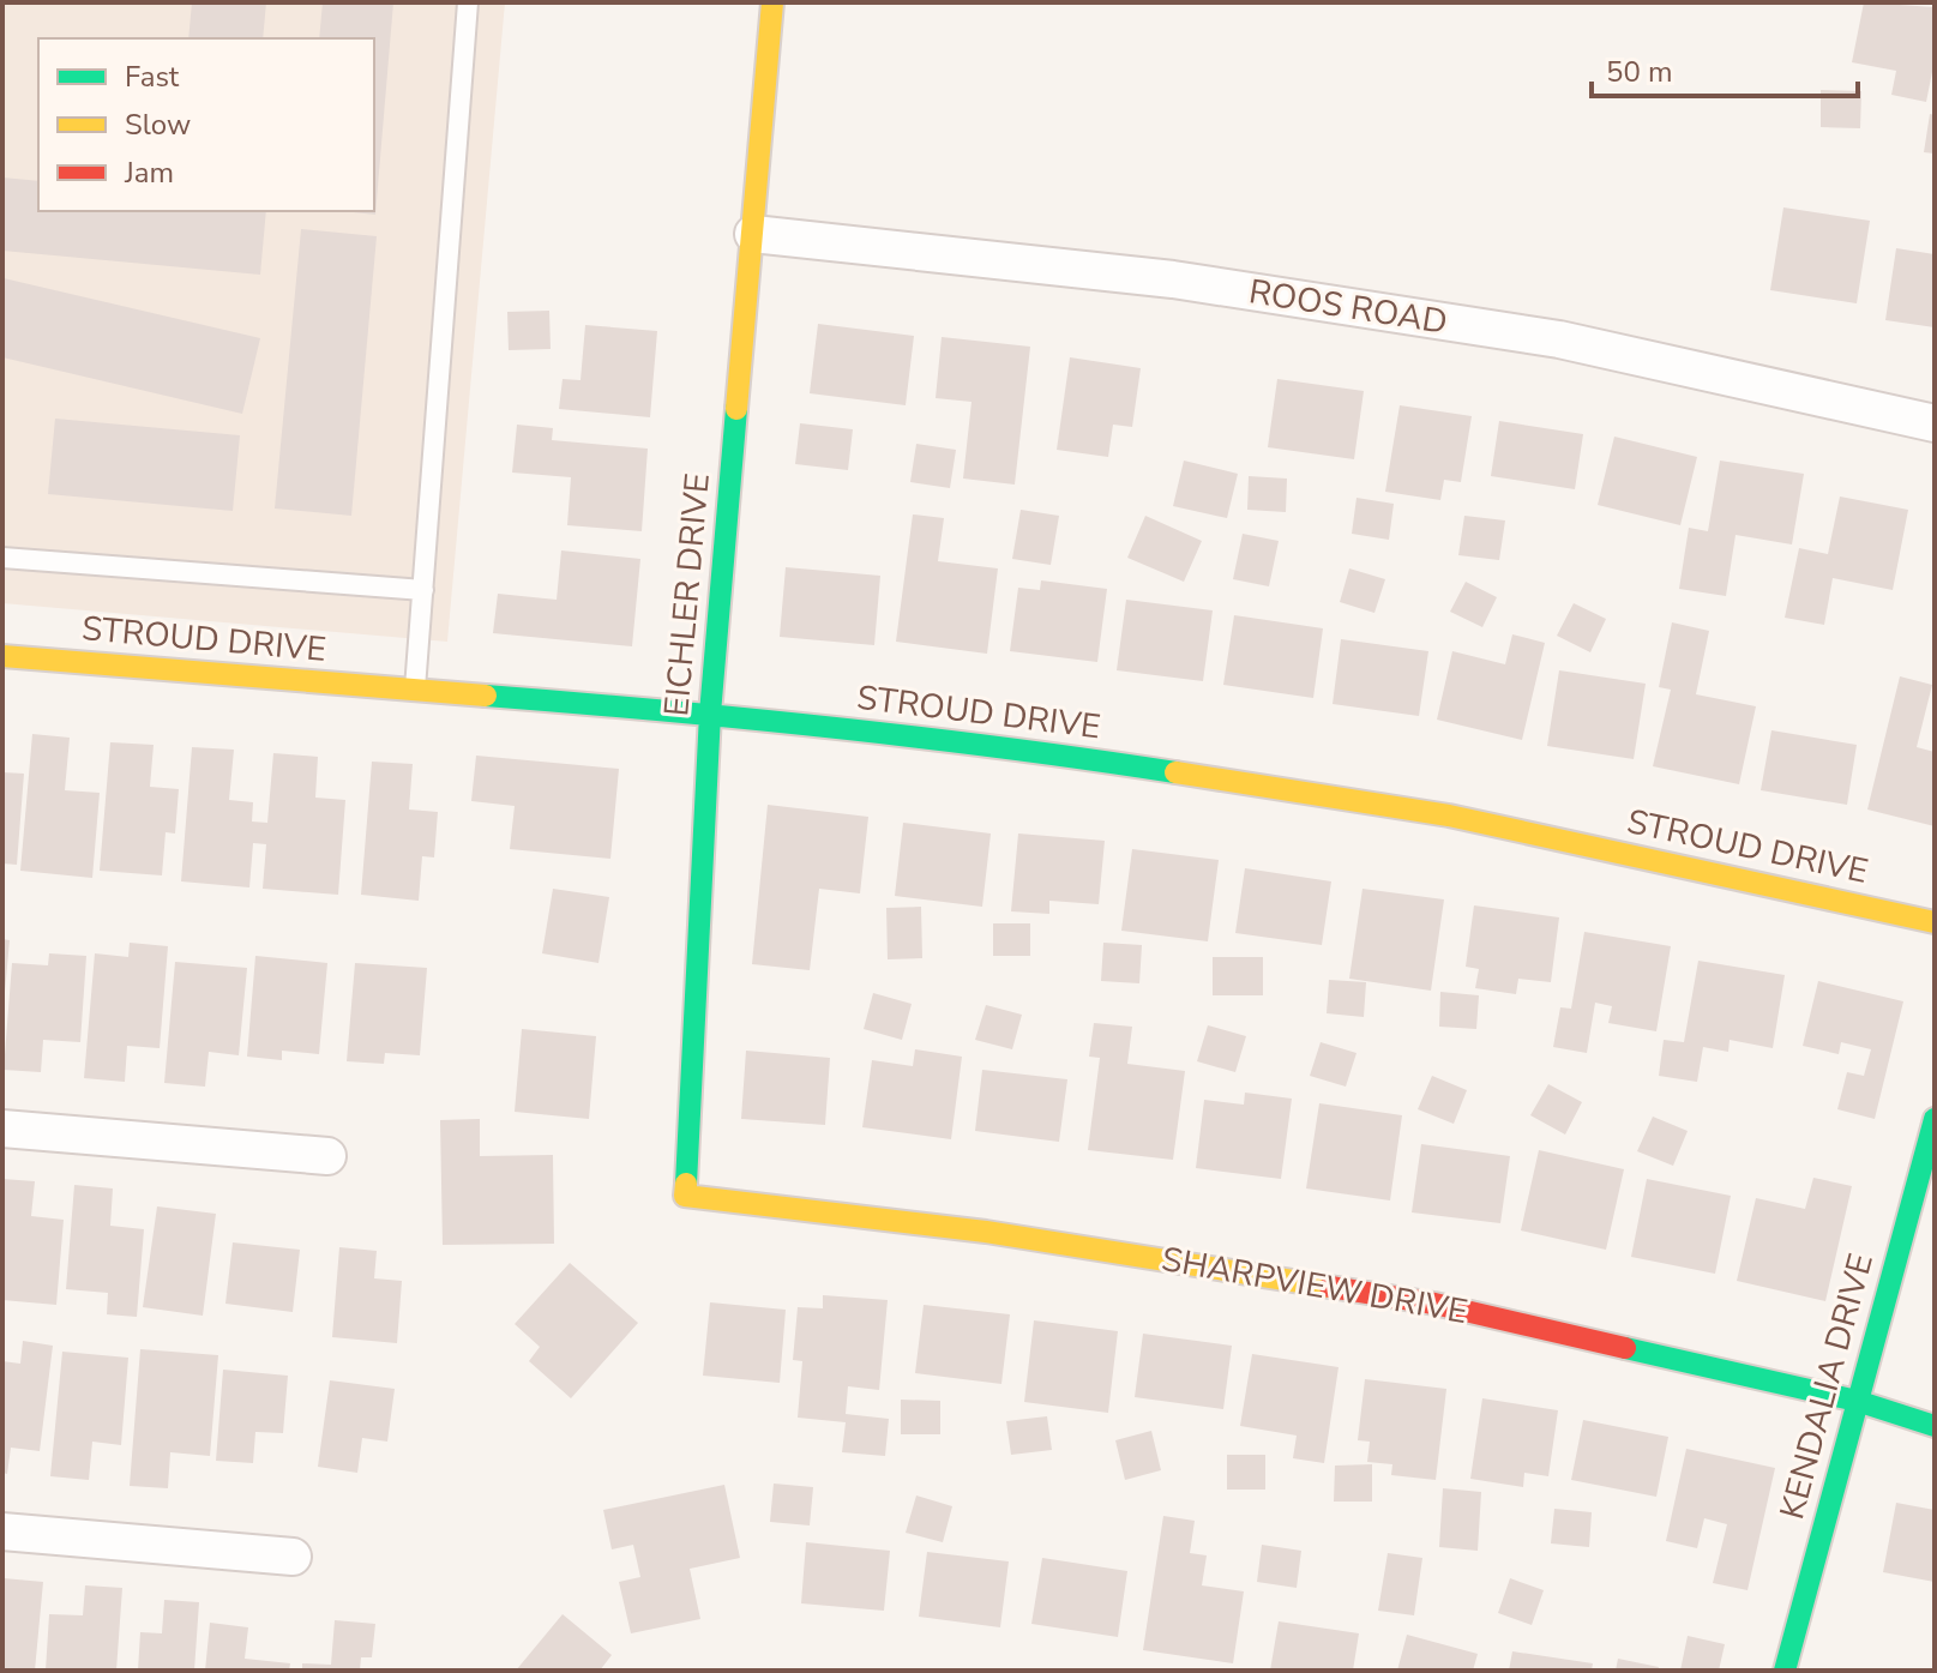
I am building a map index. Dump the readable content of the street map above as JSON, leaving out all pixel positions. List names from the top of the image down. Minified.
{"streets":{"street":["ROOS ROAD","EICHLER DRIVE","STROUD DRIVE","SHARPVIEW DRIVE","KENDALIA DRIVE"]},"crossings":[["ROOS ROAD","EICHLER DRIVE"],["EICHLER DRIVE","STROUD DRIVE"],["EICHLER DRIVE","SHARPVIEW DRIVE"],["SHARPVIEW DRIVE","KENDALIA DRIVE"]],"legend":["Fast","Slow","Jam"],"scale_bar":"50 m"}
